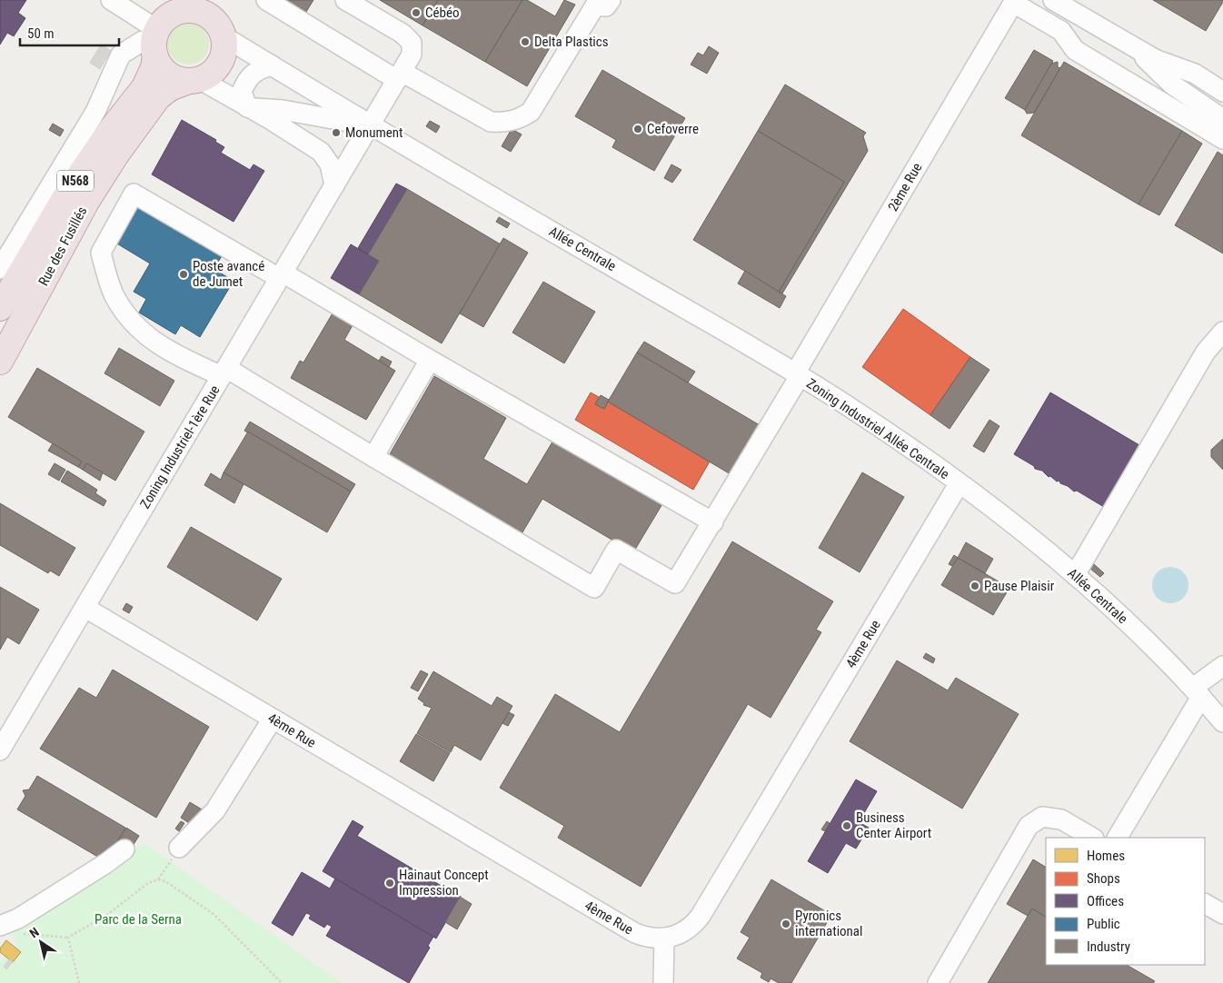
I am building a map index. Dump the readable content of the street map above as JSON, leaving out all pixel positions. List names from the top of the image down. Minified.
{"streets":{"highway":["N568","Rue des Fusillés"],"street":["2ème Rue","Allée Centrale","Zoning Industriel Allée Centrale","Zoning Industriel-1ère Rue","4ème Rue"]},"crossings":[["N568","Rue des Fusillés"],["N568","Allée Centrale"],["2ème Rue","Allée Centrale"],["2ème Rue","Zoning Industriel Allée Centrale"],["Rue des Fusillés","Allée Centrale"],["Allée Centrale","Zoning Industriel Allée Centrale"],["Allée Centrale","Zoning Industriel-1ère Rue"],["Allée Centrale","4ème Rue"],["Zoning Industriel Allée Centrale","4ème Rue"],["Zoning Industriel-1ère Rue","4ème Rue"]],"parks":["Parc de la Serna"],"places":["Cébéo","Delta Plastics","Cefoverre","Monument","Poste avancé de Jumet","Pause Plaisir","Business Center Airport","Hainaut Concept Impression","Pyronics international"],"legend":["Homes","Shops","Offices","Public","Industry"],"scale_bar":"50 m","north":"top left"}
